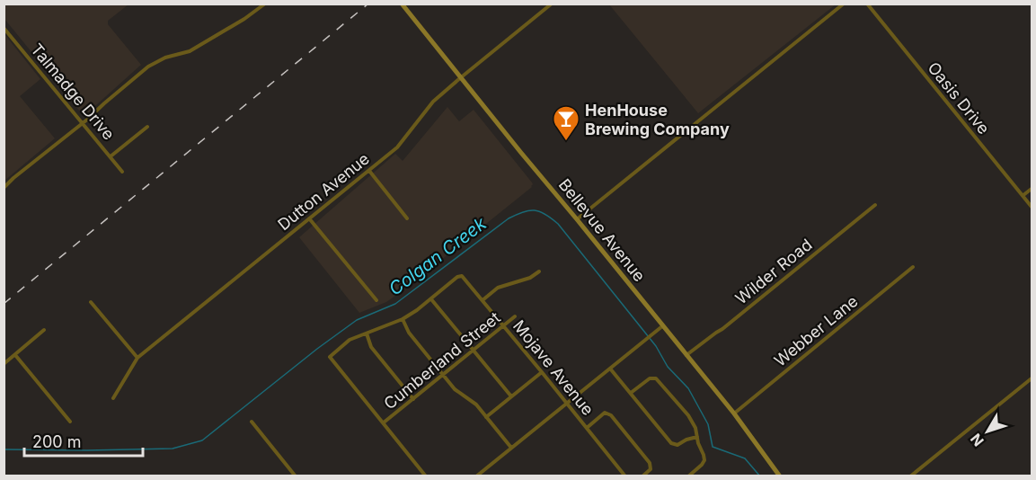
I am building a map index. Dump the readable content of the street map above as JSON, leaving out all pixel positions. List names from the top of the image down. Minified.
{"streets":{"street":["Talmadge Drive","Oasis Drive","Dutton Avenue","Bellevue Avenue","Wilder Road","Webber Lane","Cumberland Street","Mojave Avenue"]},"crossings":[["Dutton Avenue","Bellevue Avenue"],["Bellevue Avenue","Wilder Road"],["Bellevue Avenue","Webber Lane"],["Cumberland Street","Mojave Avenue"]],"water":["Colgan Creek"],"places":{"bar":["HenHouse Brewing Company"]},"scale_bar":"200 m","north":"bottom left"}
